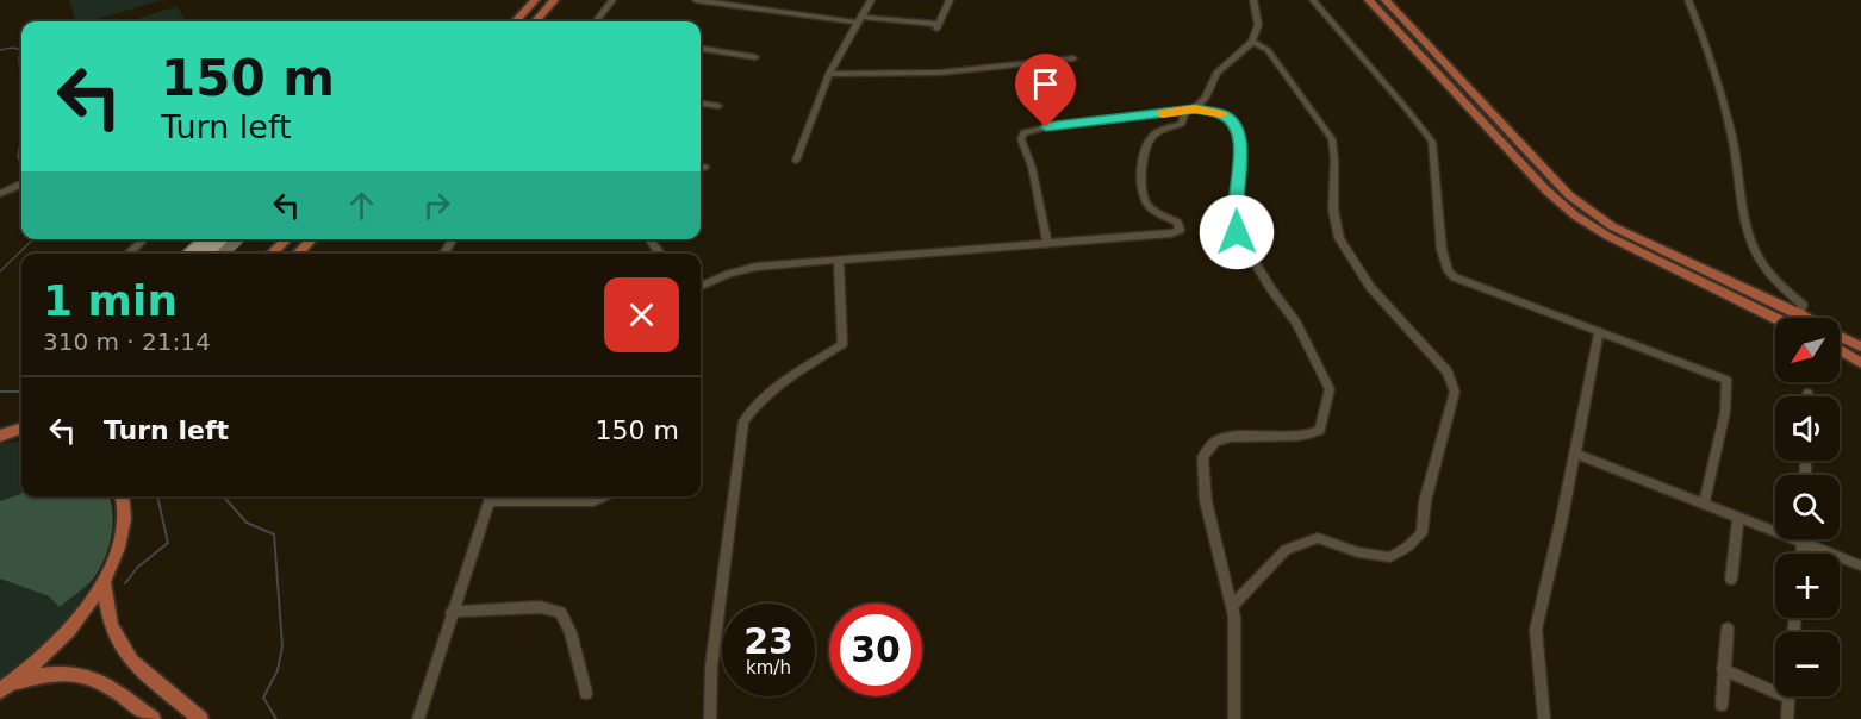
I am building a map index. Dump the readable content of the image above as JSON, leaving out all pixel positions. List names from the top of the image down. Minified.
{"north":"bottom left","page":{"turn":["150 m","Turn left"],"heading":["1 min","310 m · 21:14"],"map_buttons":["+","−"],"list":[{"name":"Turn left","value":"150 m"}],"speed":"23 km/h","limit":"30"}}
